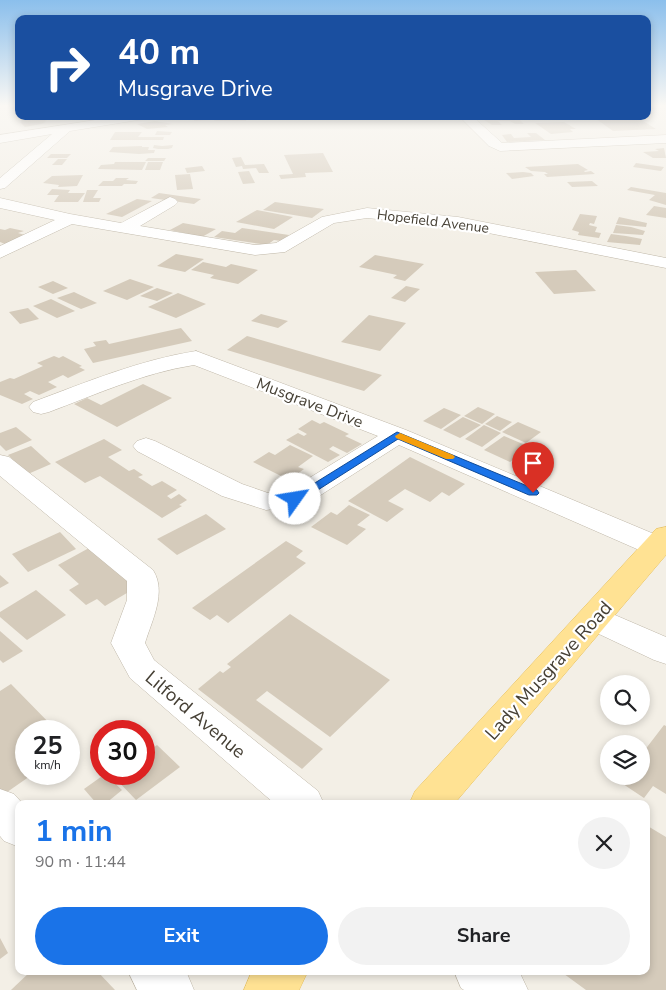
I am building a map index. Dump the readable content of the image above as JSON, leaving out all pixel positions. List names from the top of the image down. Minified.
{"streets":{"main road":["Lady Musgrave Road"],"street":["Hopefield Avenue","Musgrave Drive","Lilford Avenue"]},"crossings":[["Musgrave Drive","Lady Musgrave Road"]],"page":{"turn":["40 m","Musgrave Drive"],"speed":"25 km/h","limit":"30","heading":["1 min","90 m · 11:44"],"buttons":["Exit","Share"]}}
